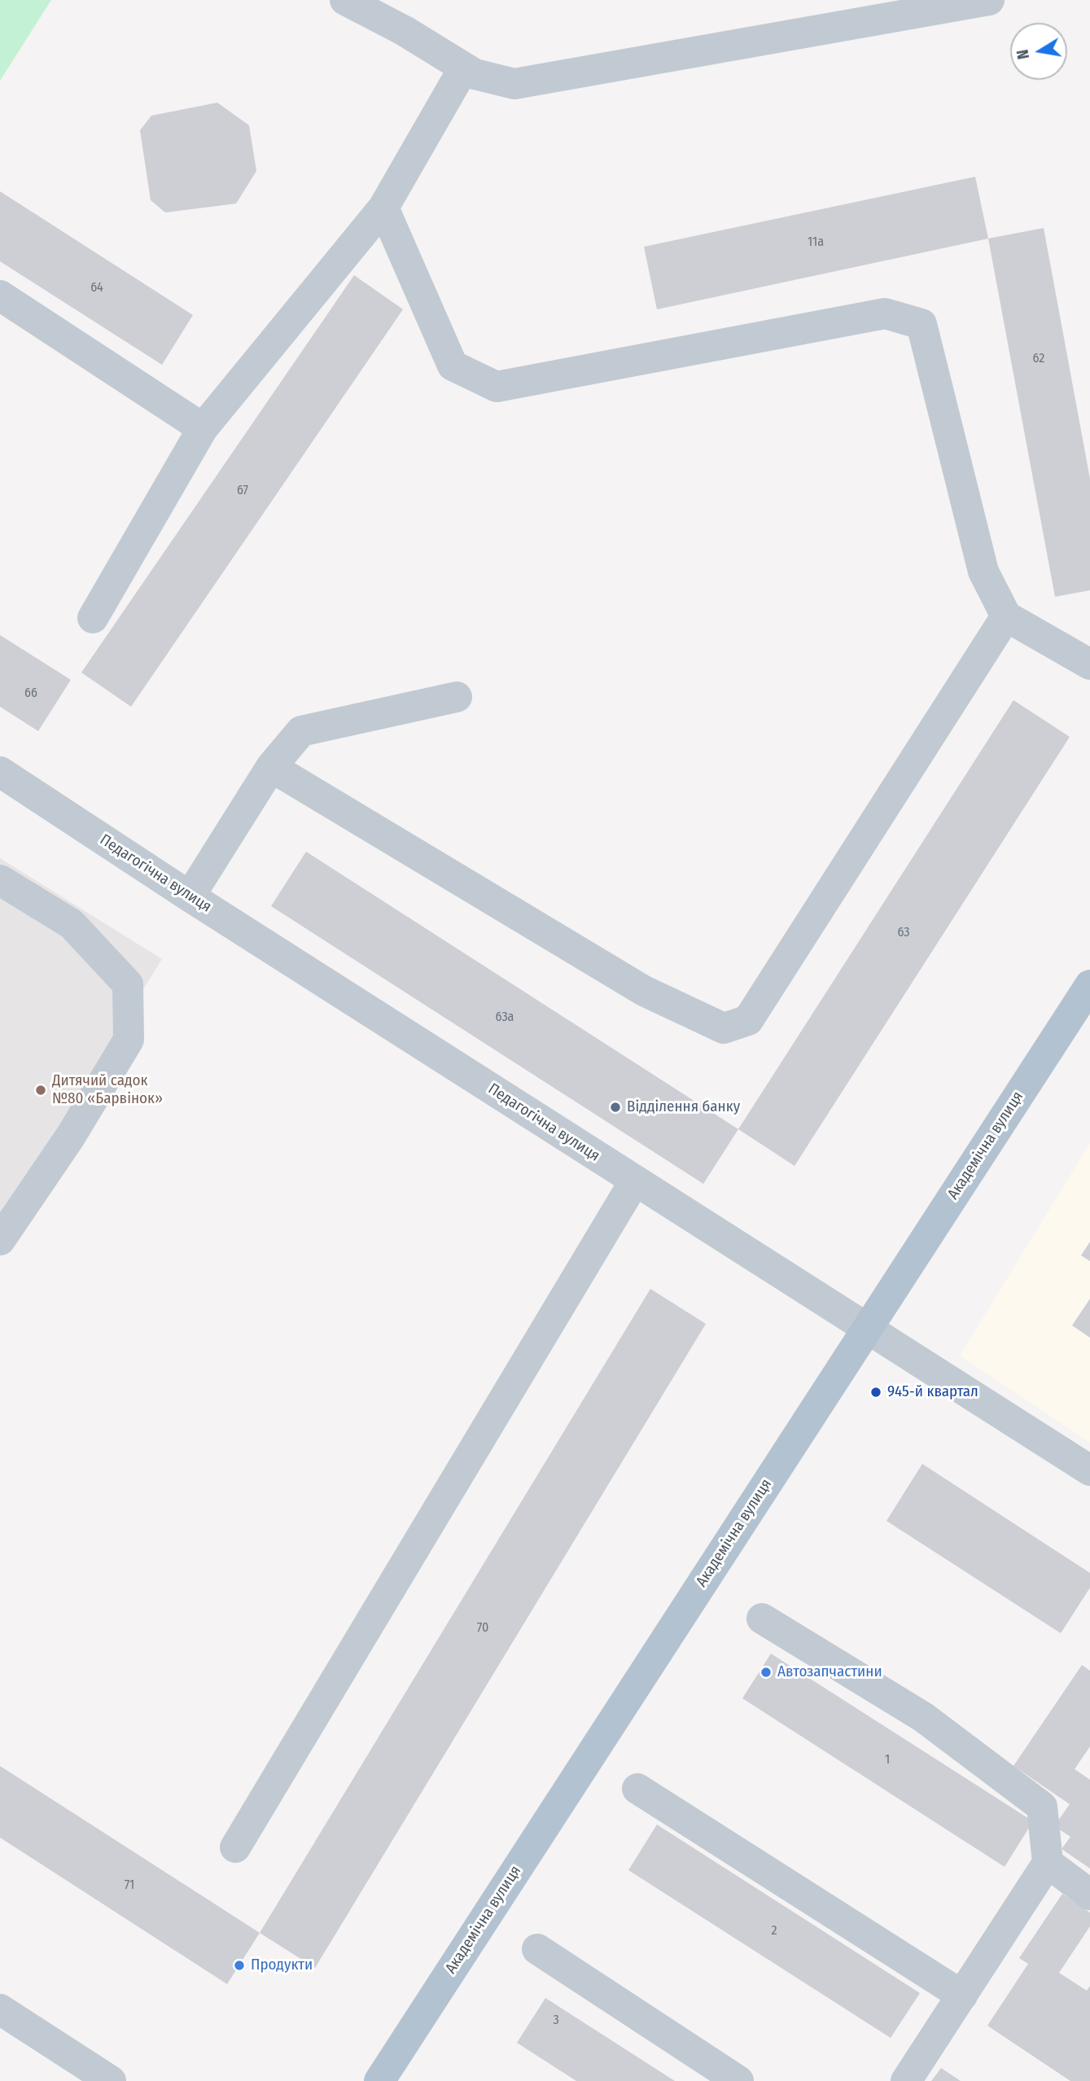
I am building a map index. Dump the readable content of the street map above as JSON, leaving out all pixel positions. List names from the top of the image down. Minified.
{"streets":{"main road":["Академічна вулиця"],"street":["Педагогічна вулиця"]},"crossings":[["Педагогічна вулиця","Академічна вулиця"]],"places":["Дитячий садок №80 «Барвінок»","Відділення банку","945-й квартал","Автозапчастини","Продукти"],"house_numbers":["11а","64","62","67","66","63","63а","70","1","71","2","3"],"north":"left"}
